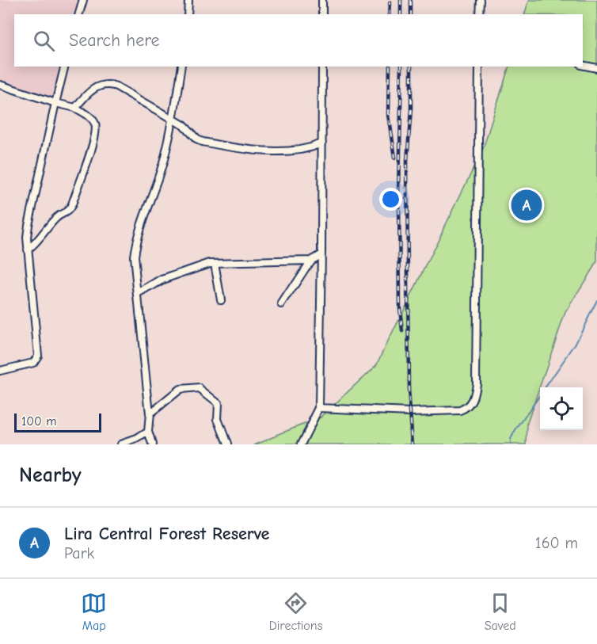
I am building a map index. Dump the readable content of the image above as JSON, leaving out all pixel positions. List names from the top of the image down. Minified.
{"scale_bar":"100 m","page":{"search":"Search here","pins":"A","scale":"100 m","heading":"Nearby","list":[{"mark":"A","name":"Lira Central Forest Reserve","note":"Park","value":"160 m"}],"nav":["Map","Directions","Saved"]}}
